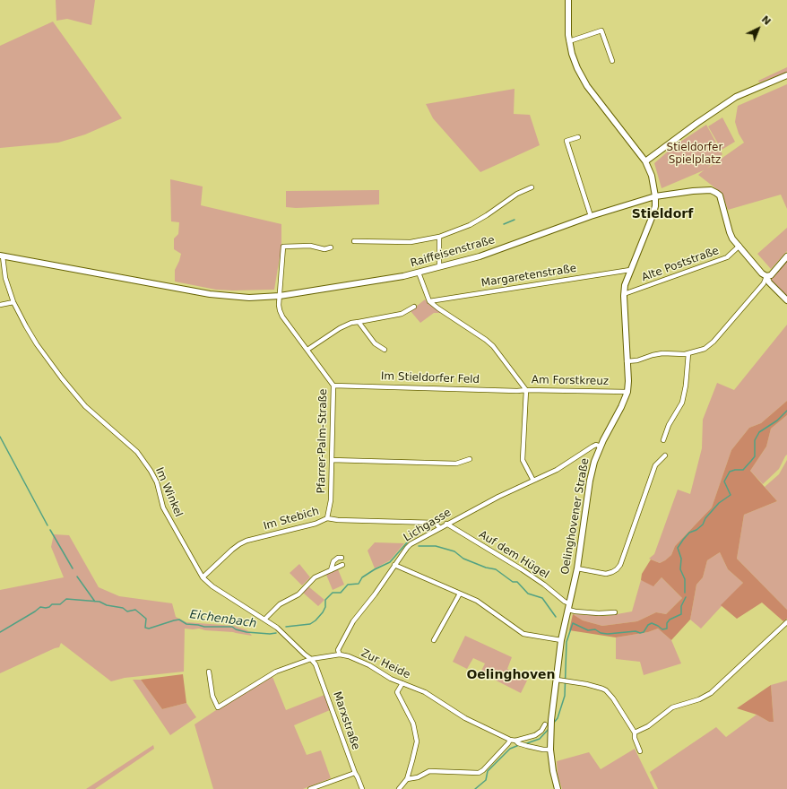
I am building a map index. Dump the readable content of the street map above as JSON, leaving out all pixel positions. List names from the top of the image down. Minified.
{"streets":{"main road":["Raiffeisenstraße","Oelinghovener Straße"],"street":["Alte Poststraße","Margaretenstraße","Im Stieldorfer Feld","Am Forstkreuz","Pfarrer-Palm-Straße","Im Winkel","Im Stebich","Lichgasse","Auf dem Hügel","Zur Heide","Marxstraße"]},"crossings":[["Raiffeisenstraße","Alte Poststraße"],["Raiffeisenstraße","Pfarrer-Palm-Straße"],["Raiffeisenstraße","Im Winkel"],["Raiffeisenstraße","Oelinghovener Straße"],["Alte Poststraße","Oelinghovener Straße"],["Margaretenstraße","Am Forstkreuz"],["Margaretenstraße","Oelinghovener Straße"],["Im Stieldorfer Feld","Am Forstkreuz"],["Im Stieldorfer Feld","Pfarrer-Palm-Straße"],["Am Forstkreuz","Oelinghovener Straße"],["Pfarrer-Palm-Straße","Im Stebich"],["Im Winkel","Im Stebich"],["Im Winkel","Zur Heide"],["Im Winkel","Marxstraße"],["Oelinghovener Straße","Lichgasse"],["Oelinghovener Straße","Auf dem Hügel"],["Oelinghovener Straße","Zur Heide"],["Im Stebich","Lichgasse"],["Lichgasse","Auf dem Hügel"],["Lichgasse","Zur Heide"],["Zur Heide","Marxstraße"]],"districts":["Stieldorf","Oelinghoven"],"water":["Eichenbach"],"parks":["Stieldorfer Spielplatz"],"north":"top right"}
